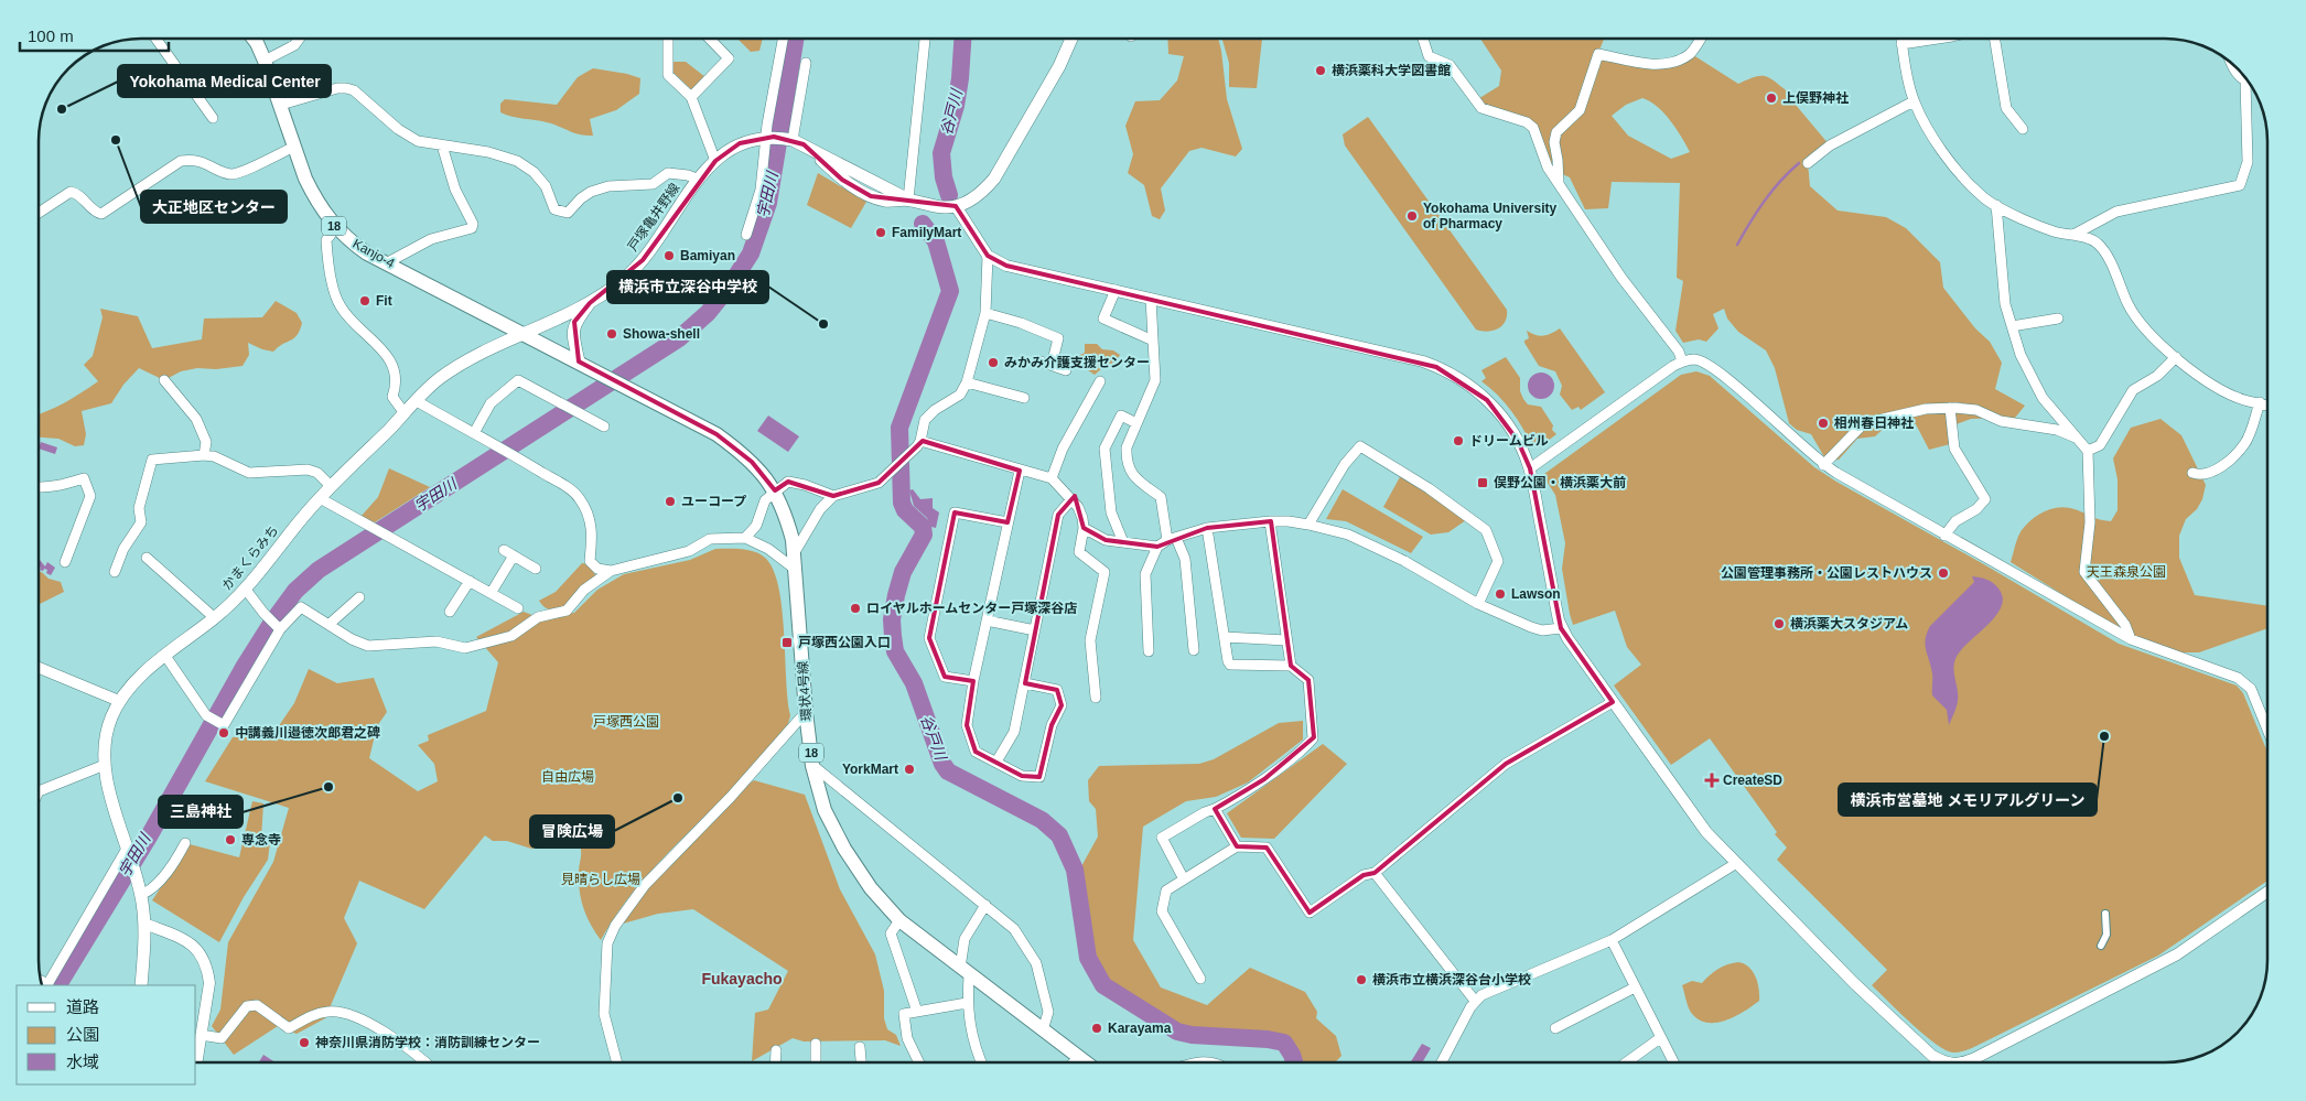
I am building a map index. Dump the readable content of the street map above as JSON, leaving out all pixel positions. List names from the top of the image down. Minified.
{"streets":{"main road":["戸塚亀井野線","18","Kanjo-4","かまくらみち","環状4号線"]},"crossings":[["戸塚亀井野線","Kanjo-4"],["戸塚亀井野線","かまくらみち"],["戸塚亀井野線","環状4号線"],["Kanjo-4","かまくらみち"],["Kanjo-4","環状4号線"],["かまくらみち","環状4号線"]],"districts":["Fukayacho"],"water":["谷戸川","宇田川"],"parks":["天王森泉公園","戸塚西公園","自由広場","見晴らし広場"],"places":{"other":["横浜薬科大学図書館","上俣野神社","Yokohama Medical Center","大正地区センター","Yokohama University of Pharmacy","FamilyMart","Bamiyan","Fit","横浜市立深谷中学校","Showa-shell","みかみ介護支援センター","相州春日神社","ドリームビル","ユーコープ","公園管理事務所・公園レストハウス","Lawson","ロイヤルホームセンター戸塚深谷店","横浜薬大スタジアム","中講義川邉徳次郎君之碑","横浜市営墓地 メモリアルグリーン","YorkMart","三島神社","冒険広場","専念寺","横浜市立横浜深谷台小学校","Karayama","神奈川県消防学校：消防訓練センター"],"transit":["俣野公園・横浜薬大前","戸塚西公園入口"],"health":["CreateSD"]},"legend":["道路","公園","水域"],"scale_bar":"100 m"}
